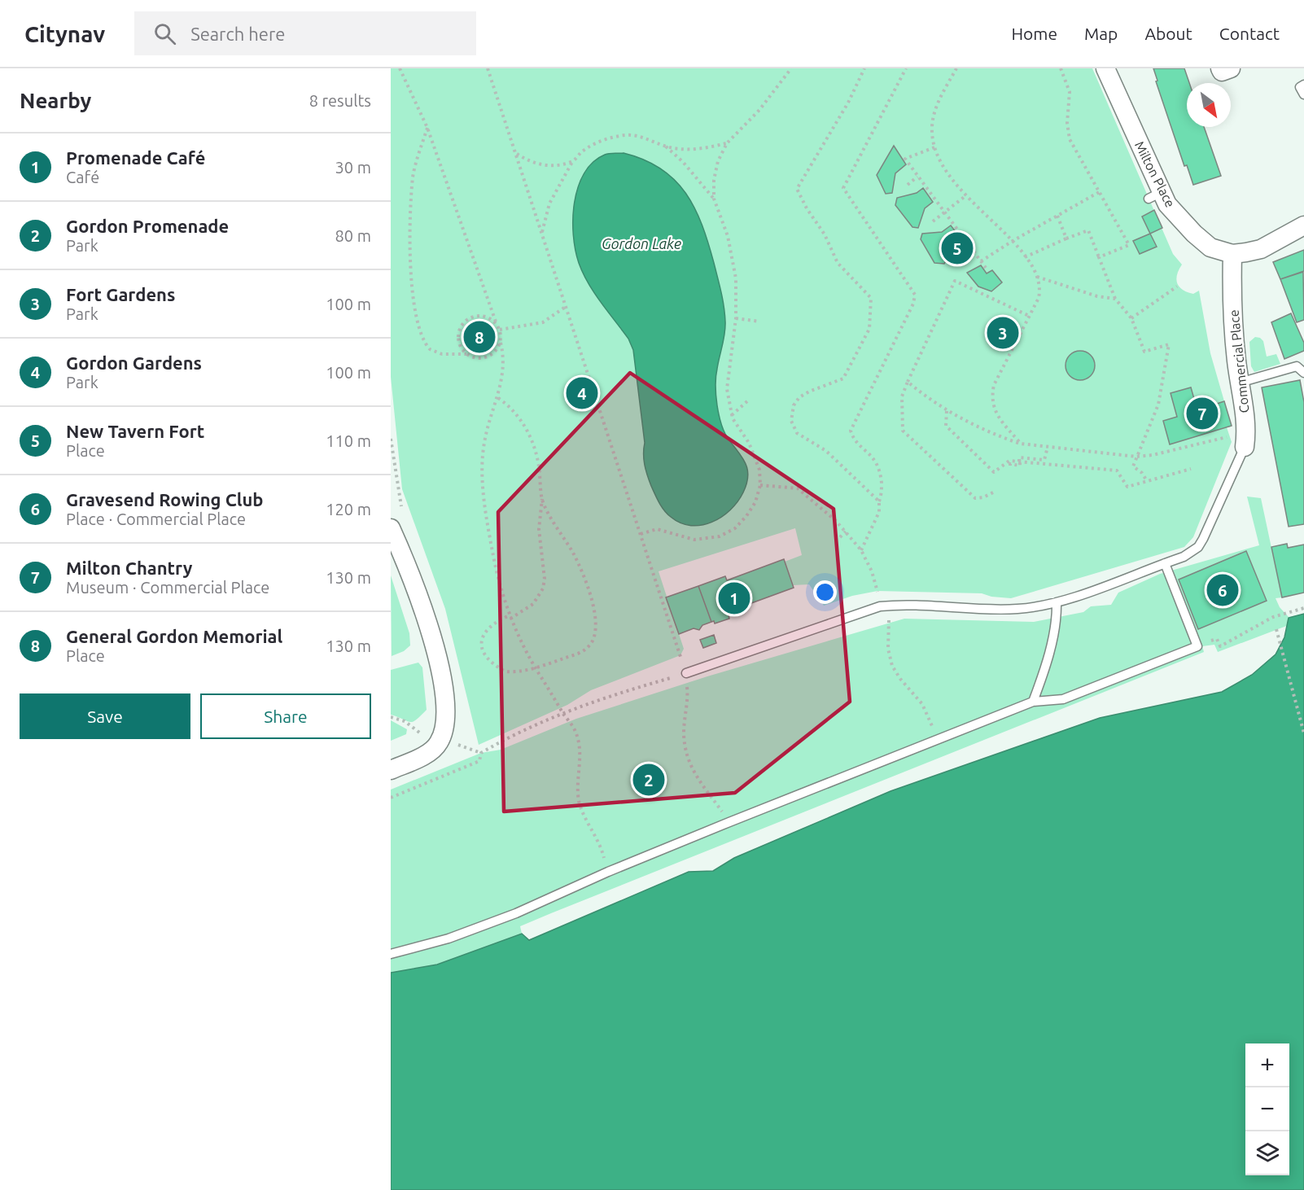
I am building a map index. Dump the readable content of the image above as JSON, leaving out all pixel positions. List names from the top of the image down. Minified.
{"streets":{"street":["Milton Place","Commercial Place"]},"crossings":[["Milton Place","Commercial Place"]],"water":["Gordon Lake"],"north":"bottom right","page":{"header":"Citynav","search":"Search here","nav":["Home","Map","About","Contact"],"heading":["Nearby","8 results"],"list":[{"mark":"1","name":"Promenade Café","note":"Café","value":"30 m"},{"mark":"2","name":"Gordon Promenade","note":"Park","value":"80 m"},{"mark":"3","name":"Fort Gardens","note":"Park","value":"100 m"},{"mark":"4","name":"Gordon Gardens","note":"Park","value":"100 m"},{"mark":"5","name":"New Tavern Fort","note":"Place","value":"110 m"},{"mark":"6","name":"Gravesend Rowing Club","note":"Place · Commercial Place","value":"120 m"},{"mark":"7","name":"Milton Chantry","note":"Museum · Commercial Place","value":"130 m"},{"mark":"8","name":"General Gordon Memorial","note":"Place","value":"130 m"}],"pins":["5","3","8","4","7","6","1","2"],"buttons":["Save","Share"],"map_buttons":["+","−"]}}
